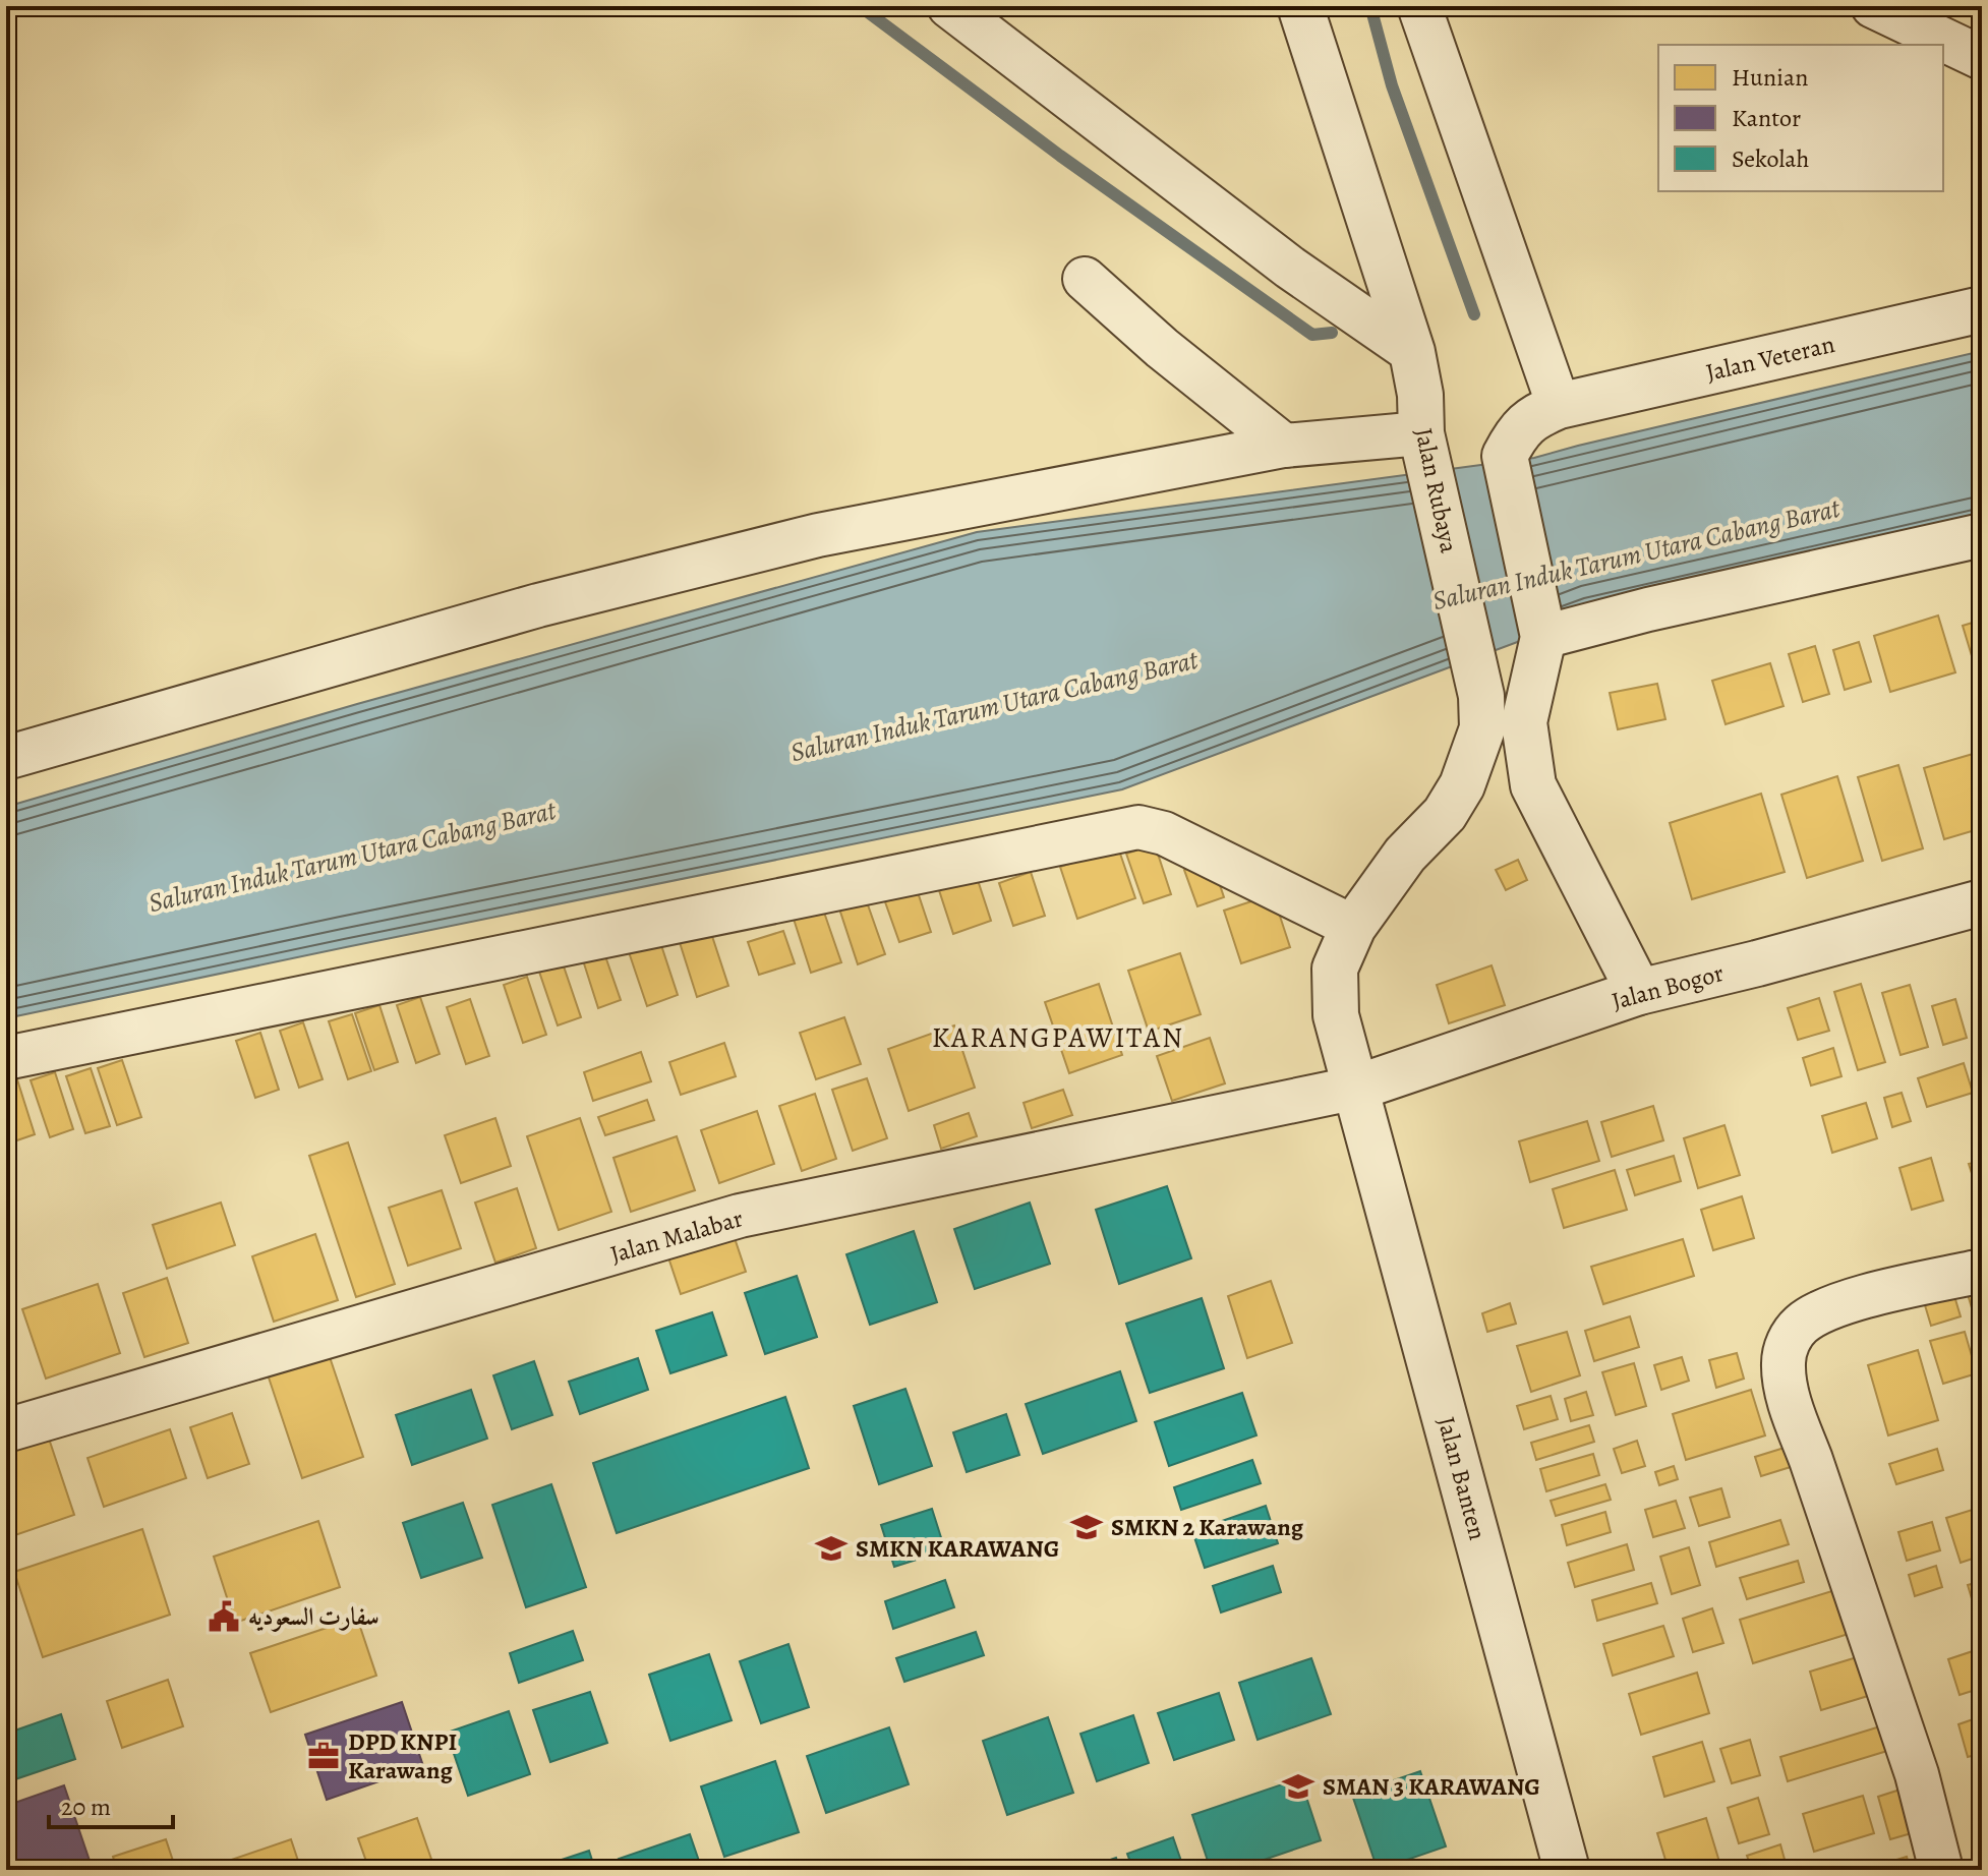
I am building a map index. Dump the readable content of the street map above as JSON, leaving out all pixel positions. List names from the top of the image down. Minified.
{"streets":{"street":["Jalan Veteran","Jalan Rubaya","Jalan Bogor","Jalan Malabar","Jalan Banten"]},"crossings":[["Jalan Rubaya","Jalan Bogor"],["Jalan Rubaya","Jalan Malabar"],["Jalan Rubaya","Jalan Banten"],["Jalan Bogor","Jalan Malabar"],["Jalan Bogor","Jalan Banten"],["Jalan Malabar","Jalan Banten"]],"districts":["KARANGPAWITAN"],"water":["Saluran Induk Tarum Utara Cabang Barat"],"places":{"school or university":["SMKN 2 Karawang","SMKN KARAWANG","SMAN 3 KARAWANG"],"public building":["سفارت السعوديه"],"office":["DPD KNPI Karawang"]},"legend":["Hunian","Kantor","Sekolah"],"scale_bar":"20 m"}
